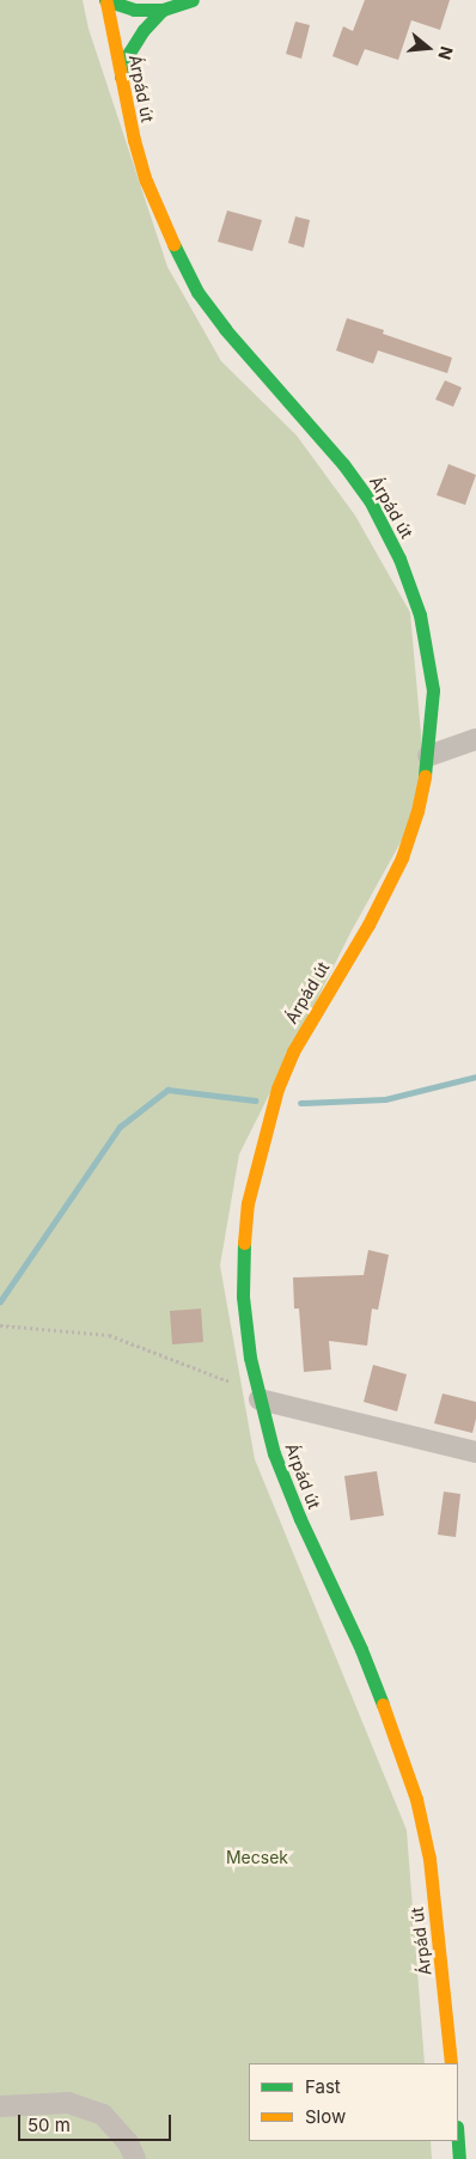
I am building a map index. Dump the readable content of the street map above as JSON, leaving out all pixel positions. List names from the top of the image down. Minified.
{"streets":{"main road":["Árpád út"]},"parks":["Mecsek"],"legend":["Fast","Slow"],"scale_bar":"50 m","north":"right"}
